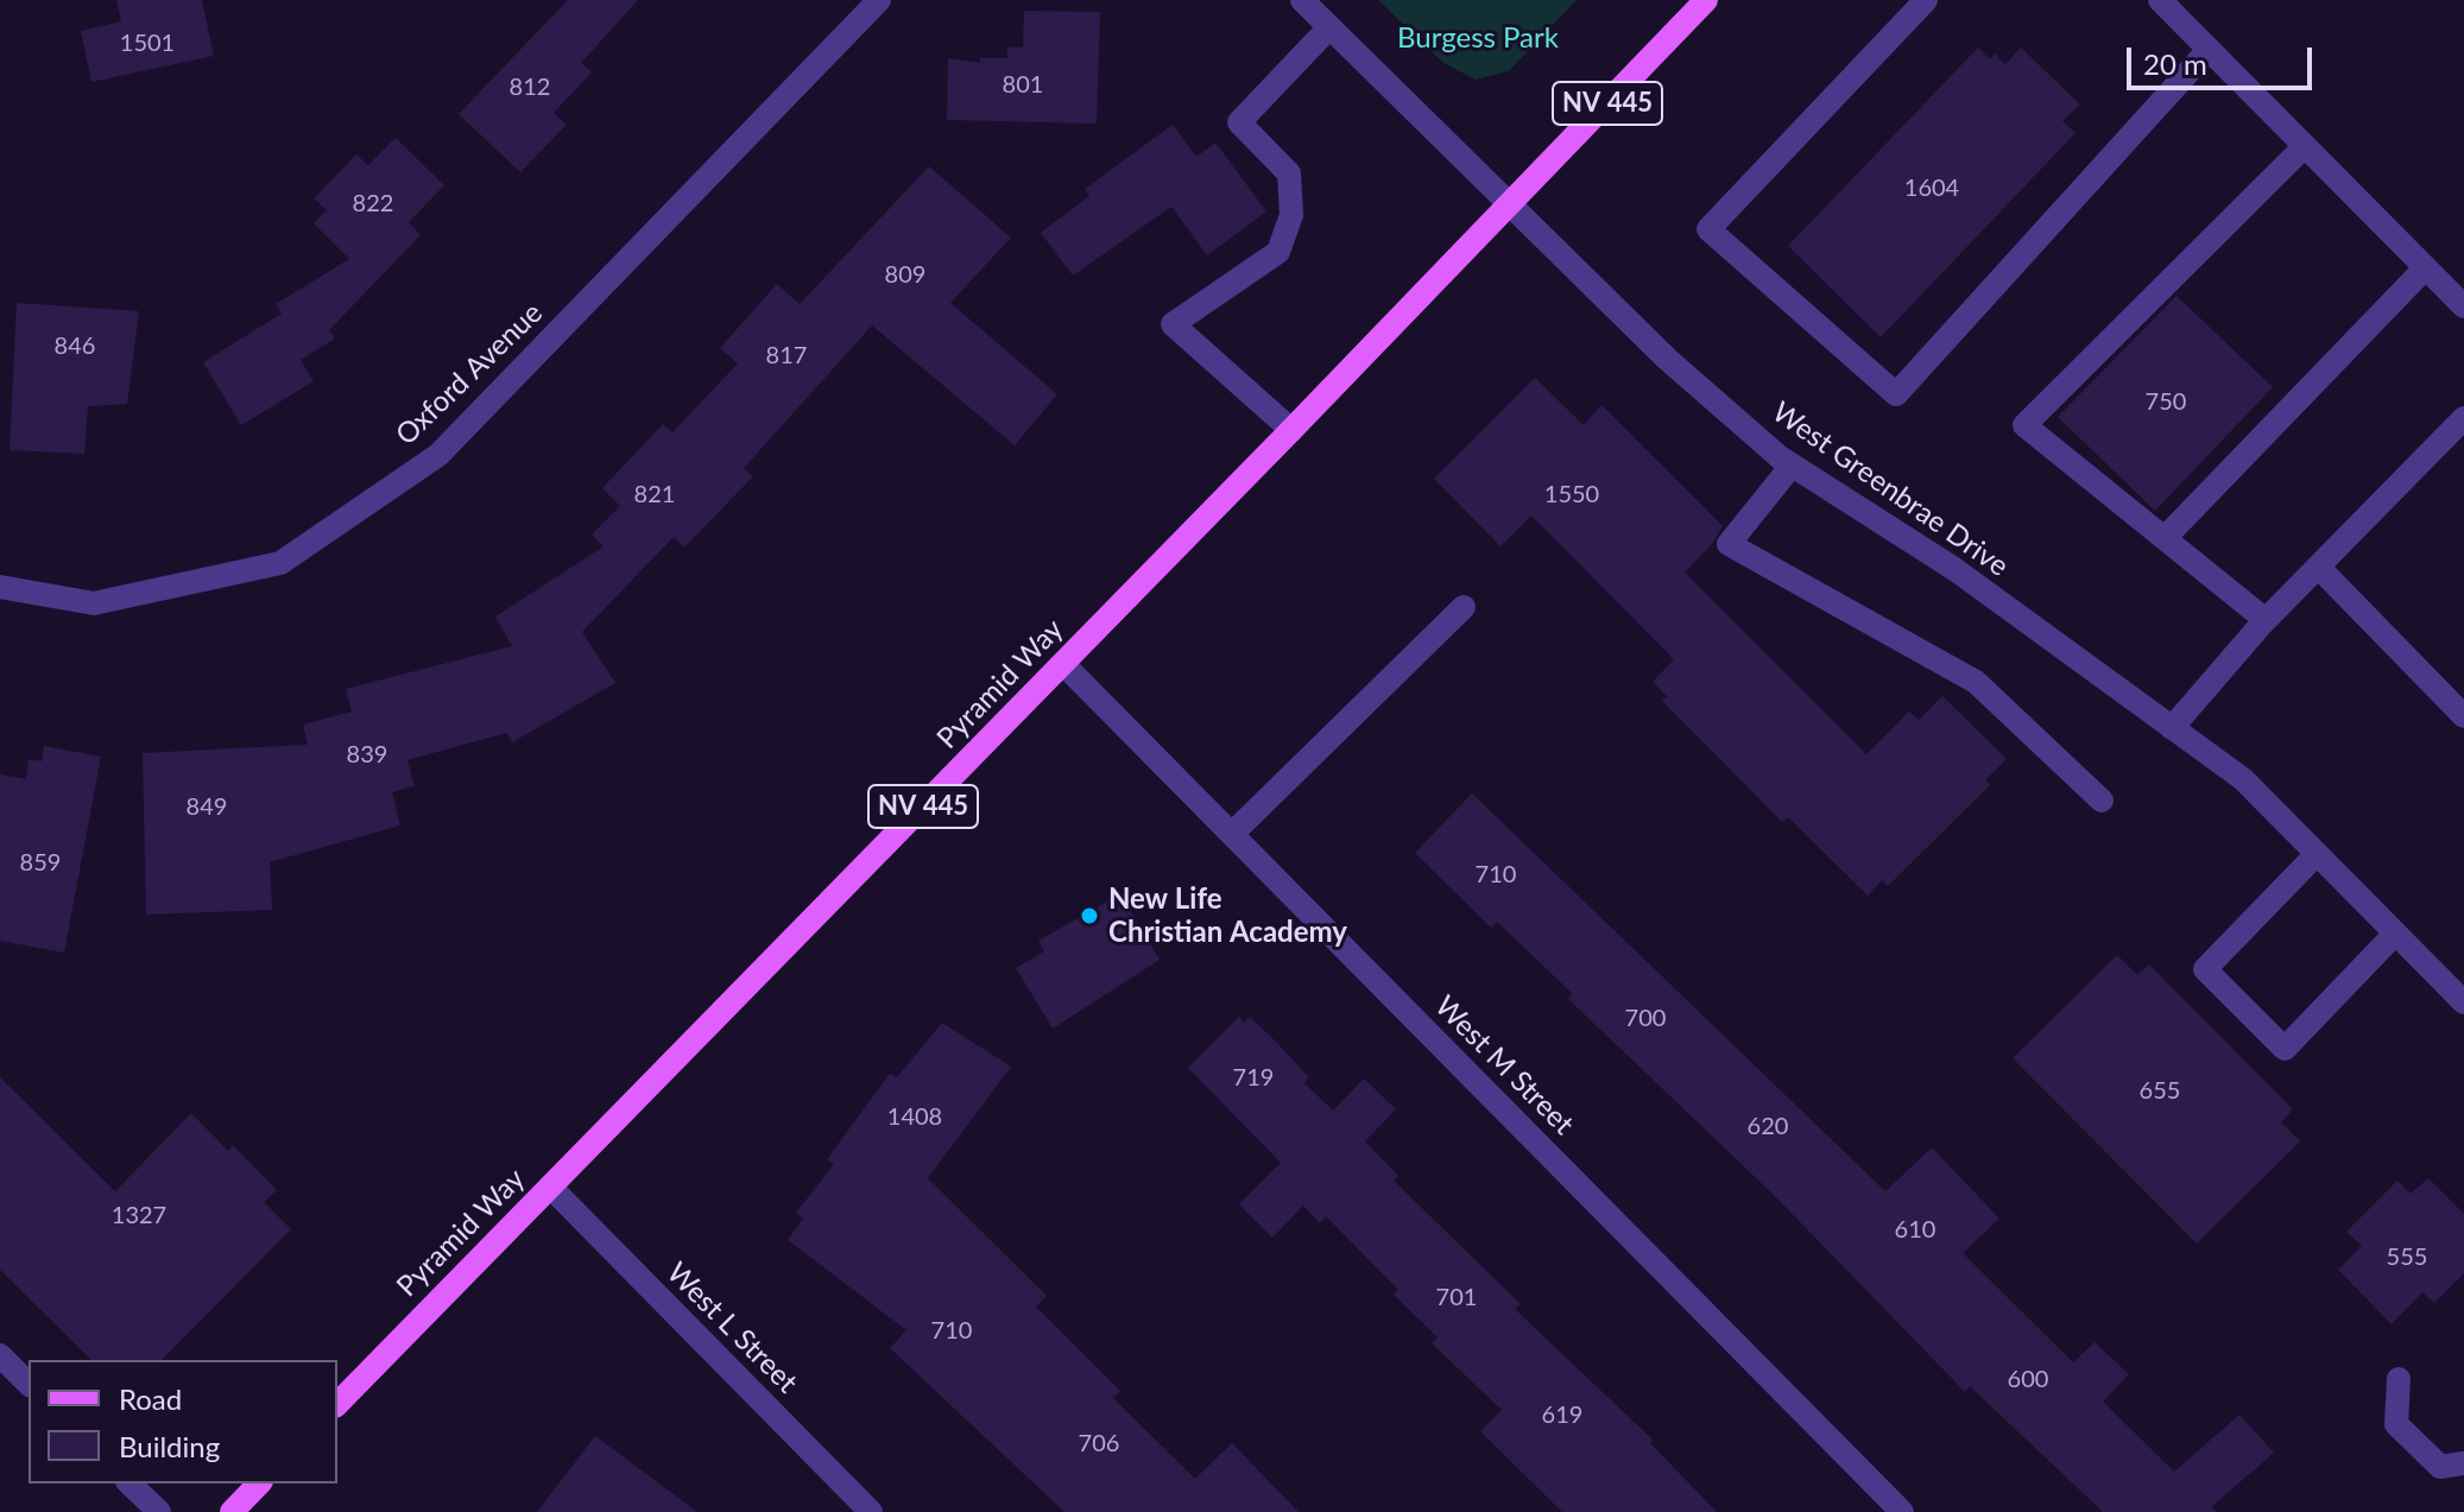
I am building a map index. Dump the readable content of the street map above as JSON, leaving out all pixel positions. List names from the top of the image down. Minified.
{"streets":{"main road":["NV 445","Pyramid Way"],"street":["Oxford Avenue","West Greenbrae Drive","West M Street","West L Street"]},"crossings":[["West Greenbrae Drive","Pyramid Way"],["Pyramid Way","West M Street"],["Pyramid Way","West L Street"]],"parks":["Burgess Park"],"places":["New Life Christian Academy"],"house_numbers":["1501","801","812","1604","822","809","846","817","750","821","1550","839","849","859","710","700","719","655","1408","620","1327","610","555","701","710","600","619","706"],"legend":["Road","Building"],"scale_bar":"20 m"}
